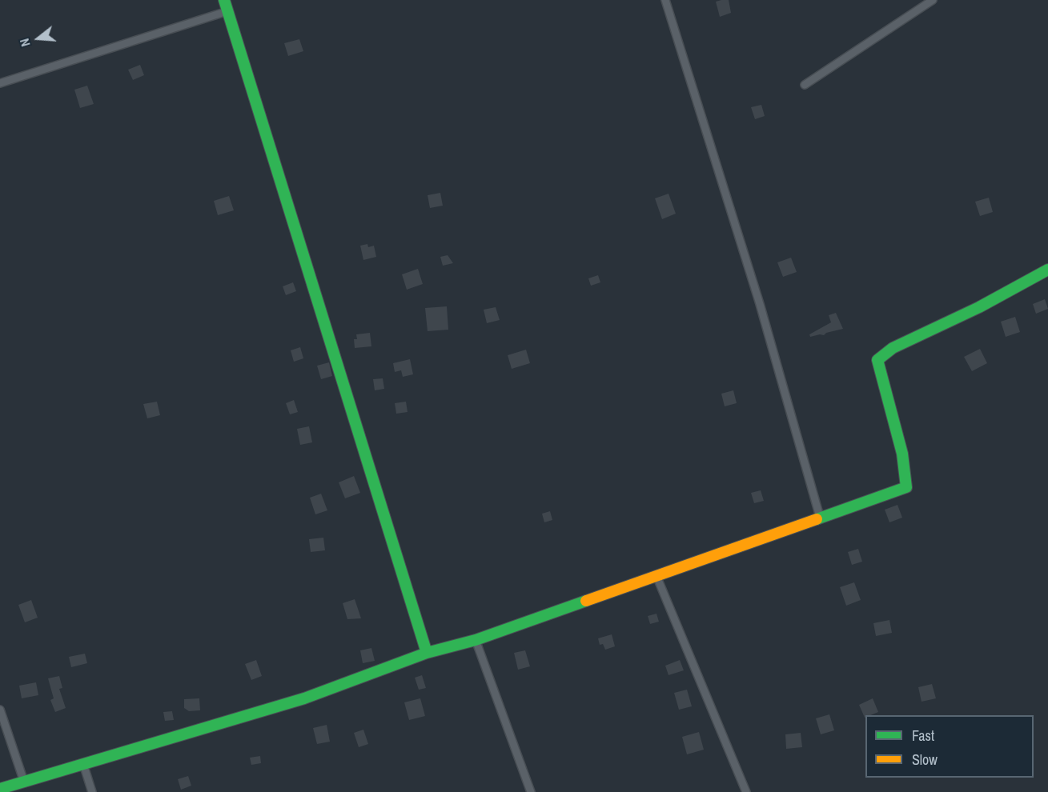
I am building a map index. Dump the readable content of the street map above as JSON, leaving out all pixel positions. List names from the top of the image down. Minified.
{"legend":["Fast","Slow"],"north":"left"}
